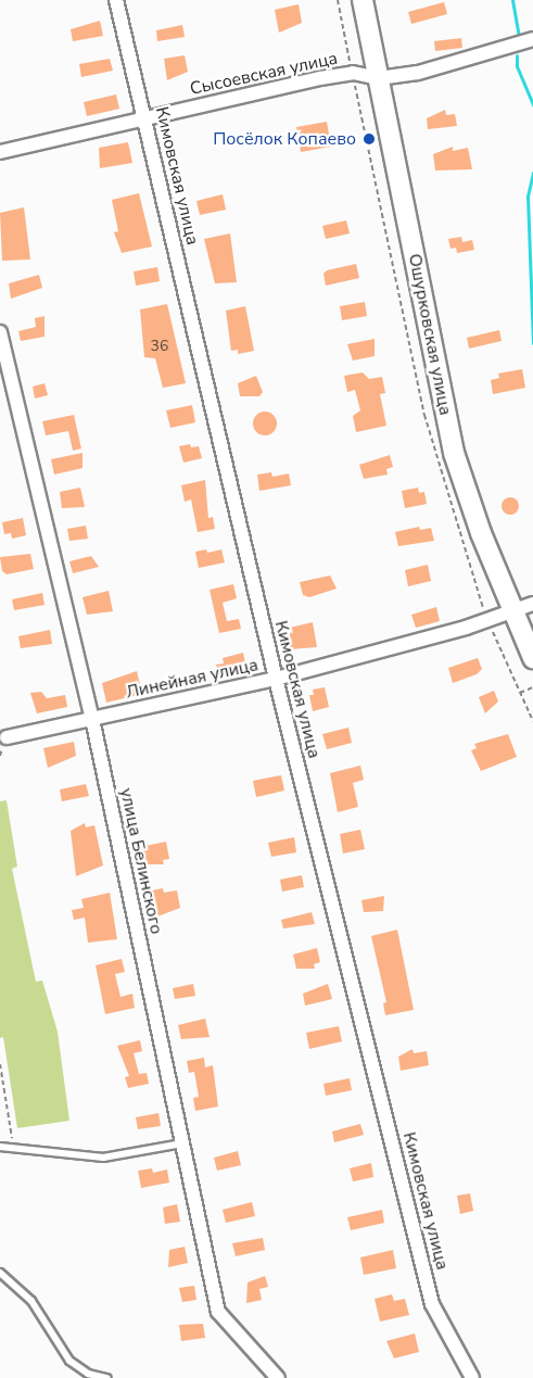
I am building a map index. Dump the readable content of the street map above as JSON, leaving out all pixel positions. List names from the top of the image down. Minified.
{"streets":{"street":["Сысоевская улица","Кимовская улица","Ошурковская улица","Линейная улица","улица Белинского"]},"crossings":[["Сысоевская улица","Кимовская улица"],["Сысоевская улица","Ошурковская улица"],["Кимовская улица","Линейная улица"],["Ошурковская улица","Линейная улица"],["Линейная улица","улица Белинского"]],"places":["Посёлок Копаево"],"house_numbers":["36"]}
